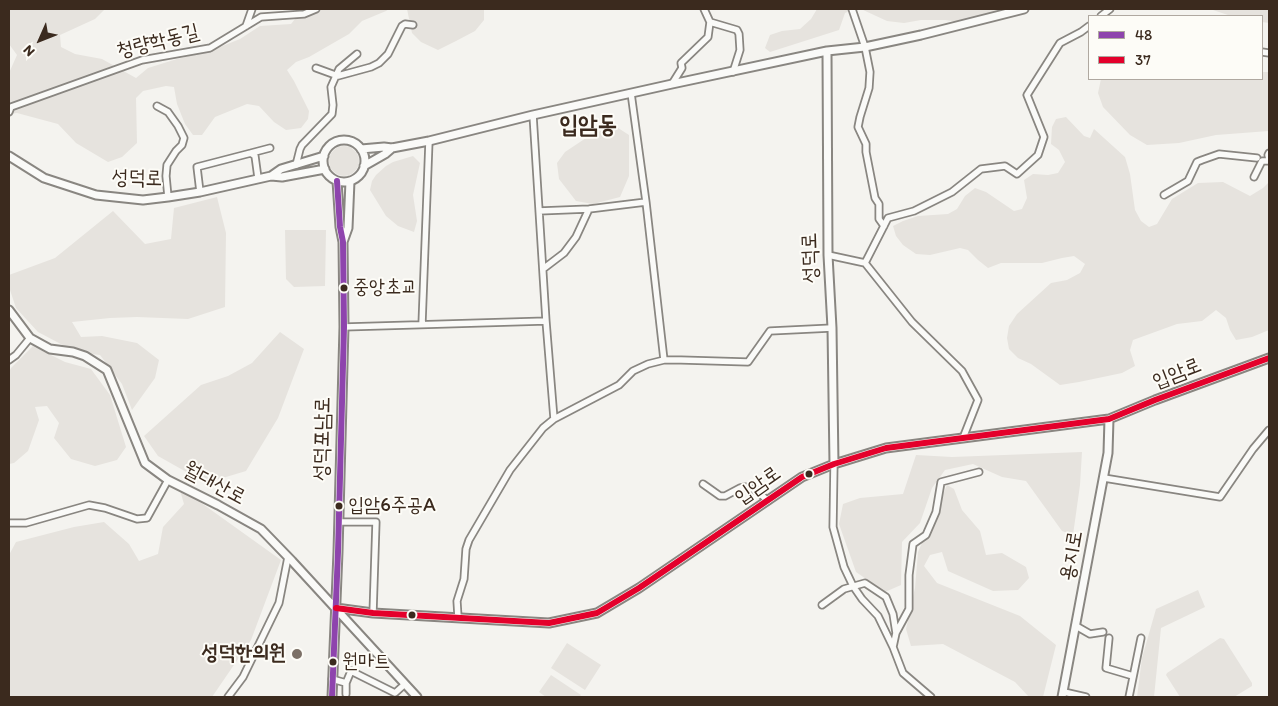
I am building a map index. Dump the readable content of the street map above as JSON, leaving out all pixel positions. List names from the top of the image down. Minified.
{"streets":{"street":["청량학동길","성덕로","입암로","성덕포남로","월대산로","용지로"]},"crossings":[["성덕로","입암로"],["입암로","성덕포남로"],["입암로","월대산로"],["입암로","용지로"],["성덕포남로","월대산로"]],"districts":["입암동"],"places":["중앙초교","입암6주공A","성덕한의원","원마트"],"lines":["transit line 48","transit line 37"],"legend":["48","37"],"north":"bottom left"}
